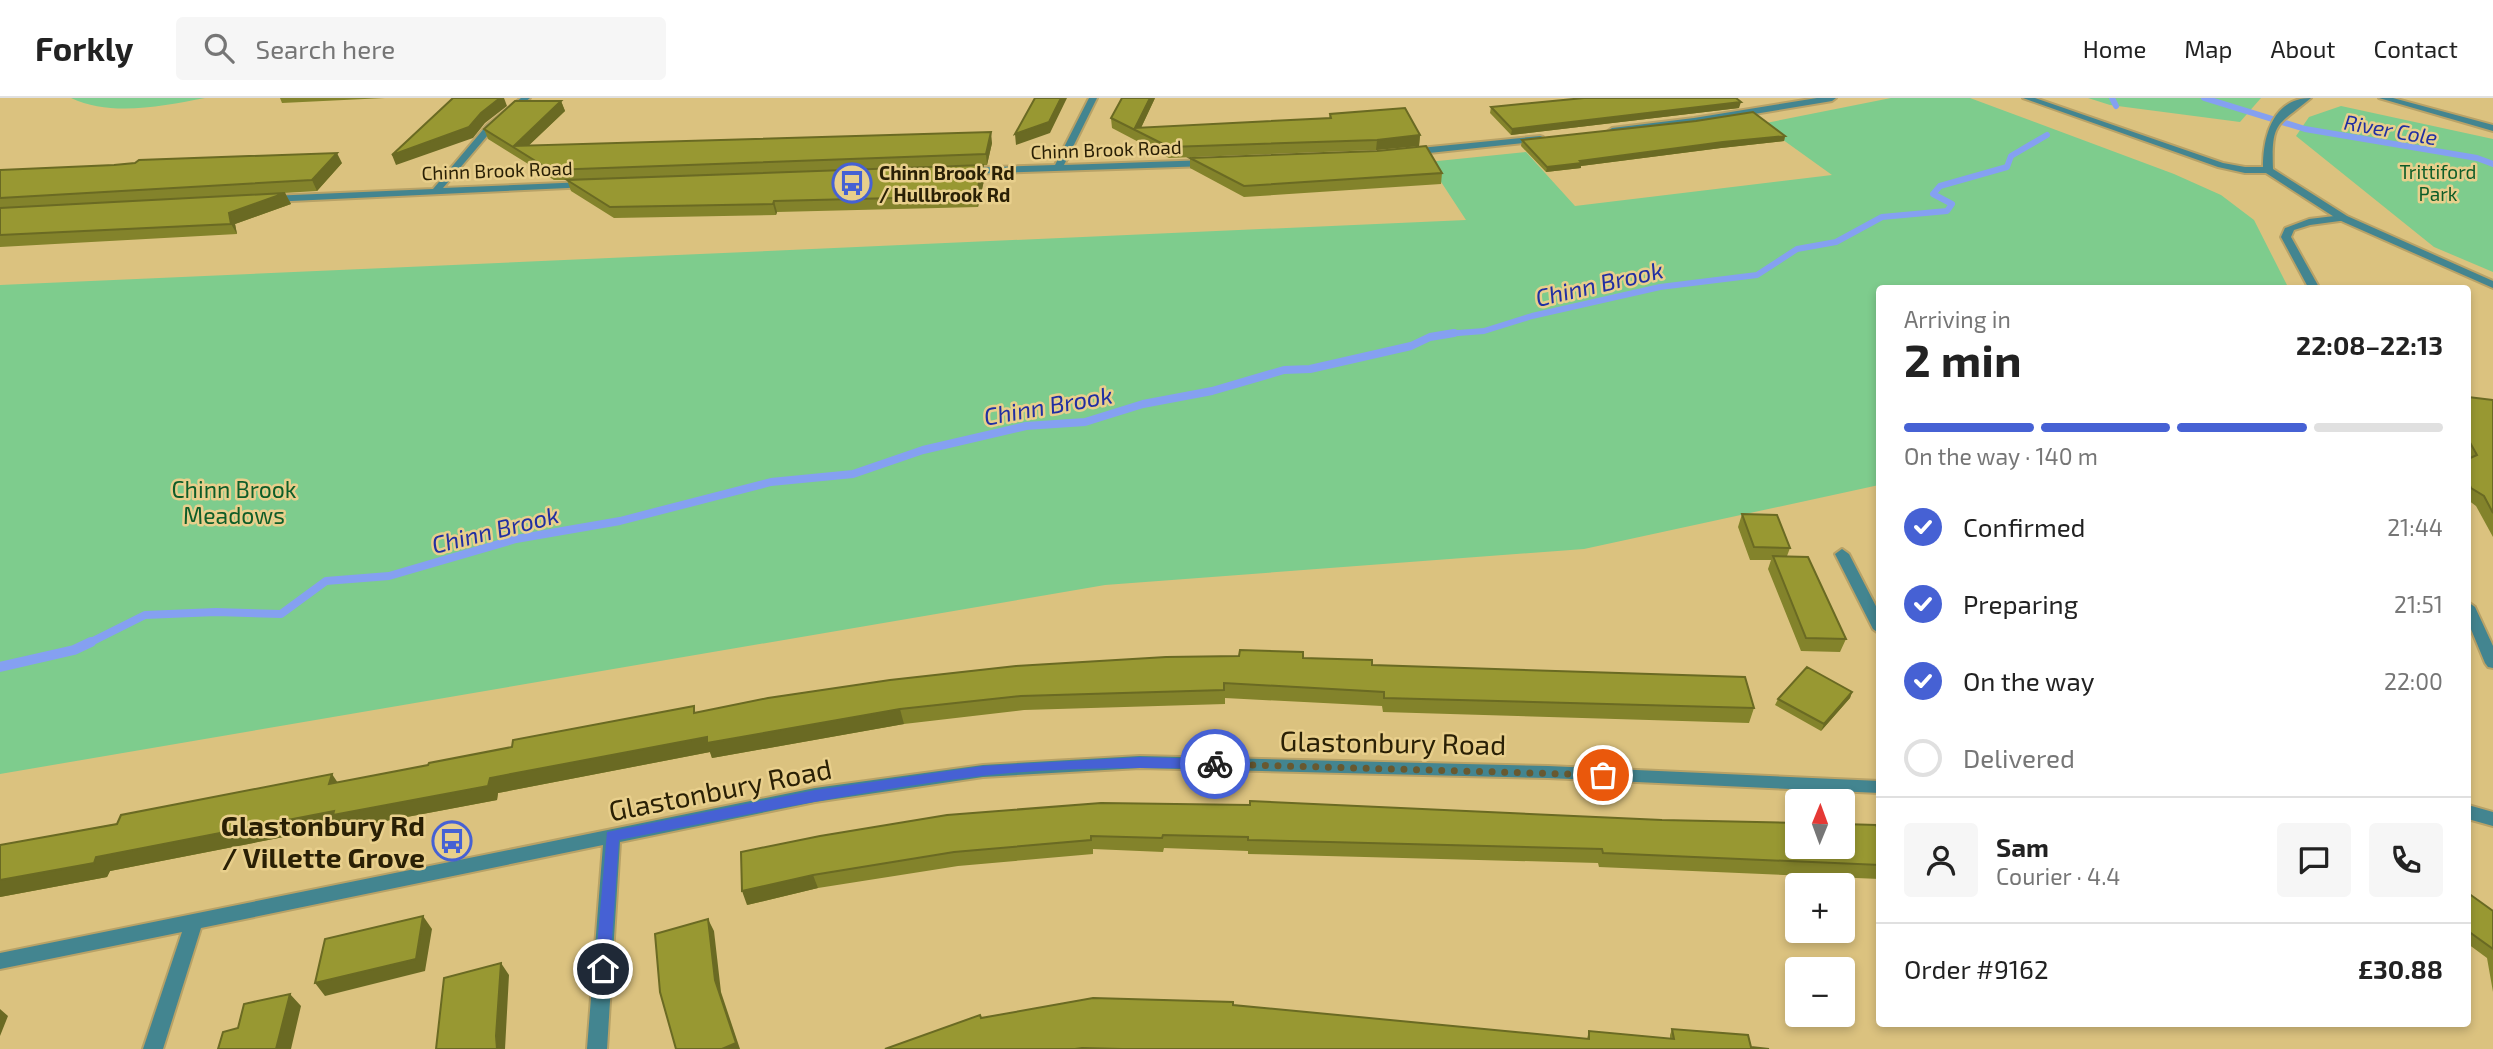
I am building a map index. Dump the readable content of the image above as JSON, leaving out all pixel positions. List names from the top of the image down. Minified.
{"streets":{"street":["Chinn Brook Road","Glastonbury Road"]},"water":["River Cole","Chinn Brook"],"parks":["Trittiford Park","Chinn Brook Meadows"],"places":{"bus stop":["Chinn Brook Rd / Hullbrook Rd","Glastonbury Rd / Villette Grove"]},"north":"top","page":{"header":"Forkly","search":"Search here","nav":["Home","Map","About","Contact"],"heading":["2 min","Arriving in","22:08–22:13"],"panel":["Sam","Courier · 4.4","Order #9162","£30.88"],"bar":"On the way · 140 m","list":[["Confirmed","21:44"],["Preparing","21:51"],["On the way","22:00"],"Delivered"],"map_buttons":["+","−"]}}
